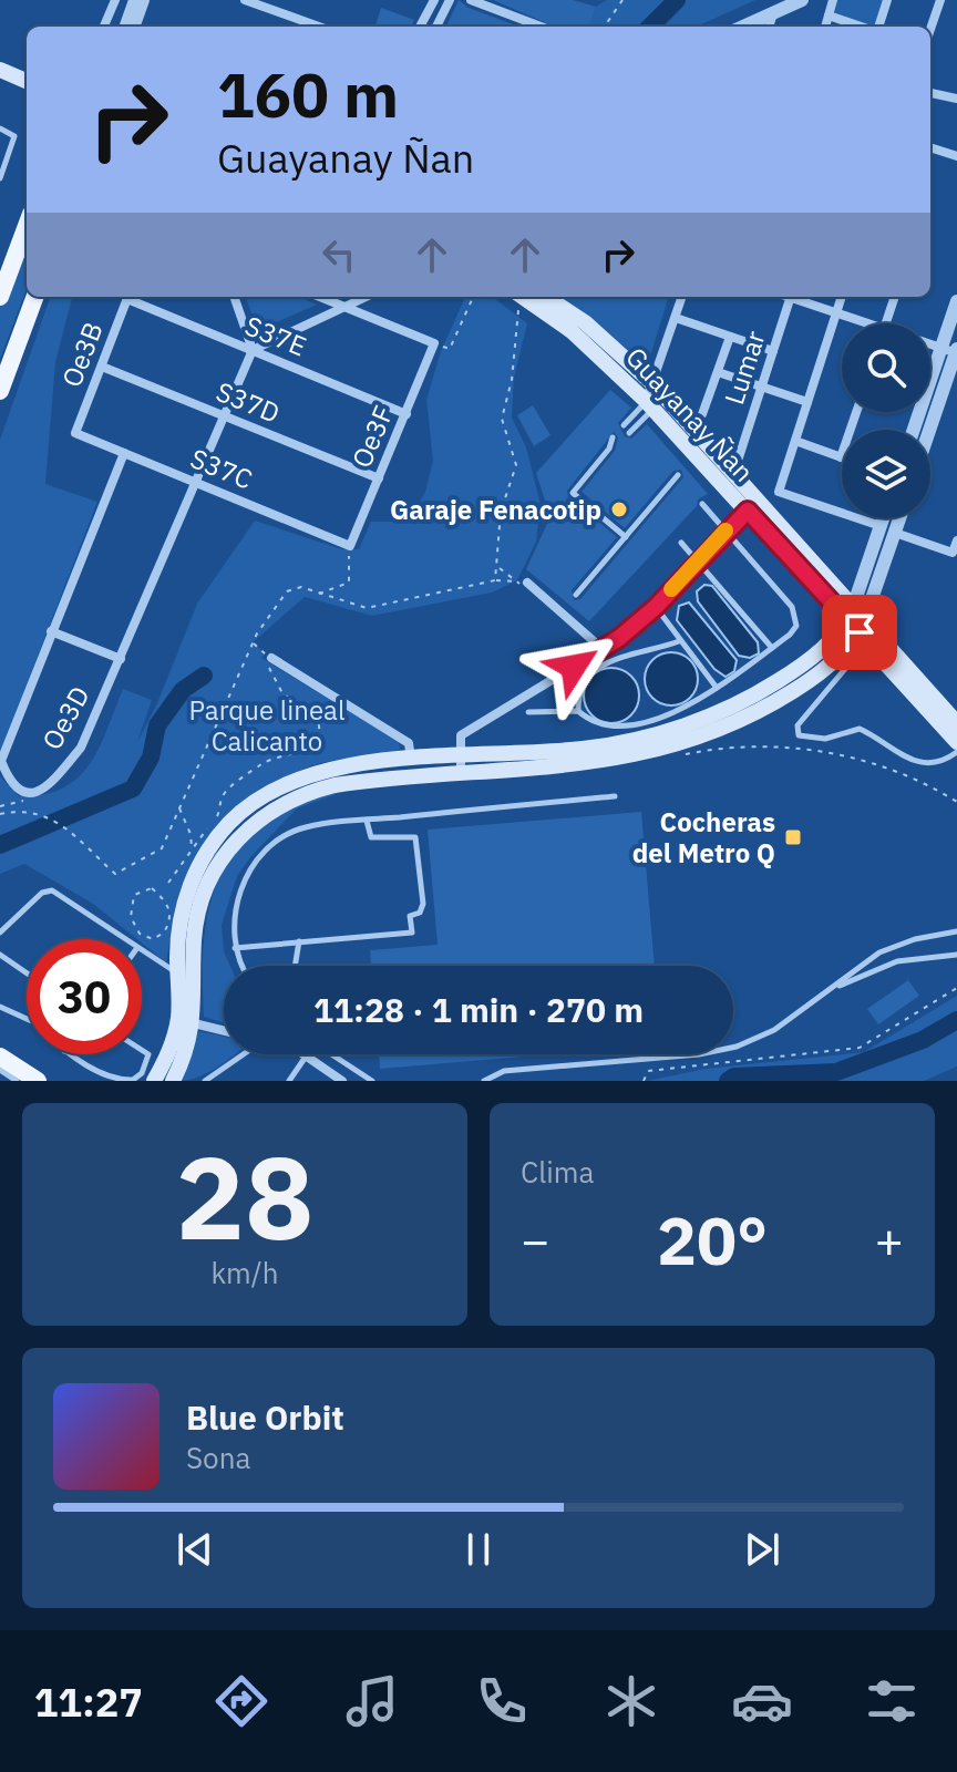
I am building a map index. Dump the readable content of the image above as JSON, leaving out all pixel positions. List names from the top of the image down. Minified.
{"streets":{"main road":["Guayanay Ñan"],"street":["S37E","Oe3B","Lumar","S37D","Oe3F","S37C","Oe3D"]},"crossings":[["S37E","Oe3F"],["S37E","Oe3D"],["Oe3B","S37D"],["Oe3B","S37C"],["S37D","Oe3F"],["S37D","Oe3D"],["Oe3F","S37C"],["S37C","Oe3D"]],"parks":["Parque lineal Calicanto"],"places":{"other":["Garaje Fenacotip"],"transit":["Cocheras del Metro Q"]},"page":{"turn":["160 m","Guayanay Ñan"],"limit":"30","trip":"11:28 · 1 min · 270 m","tile":[["28","km/h"],"Clima"],"heat":["−","20°","+"],"song":["Blue Orbit","Sona"],"tabs":"11:27"}}
